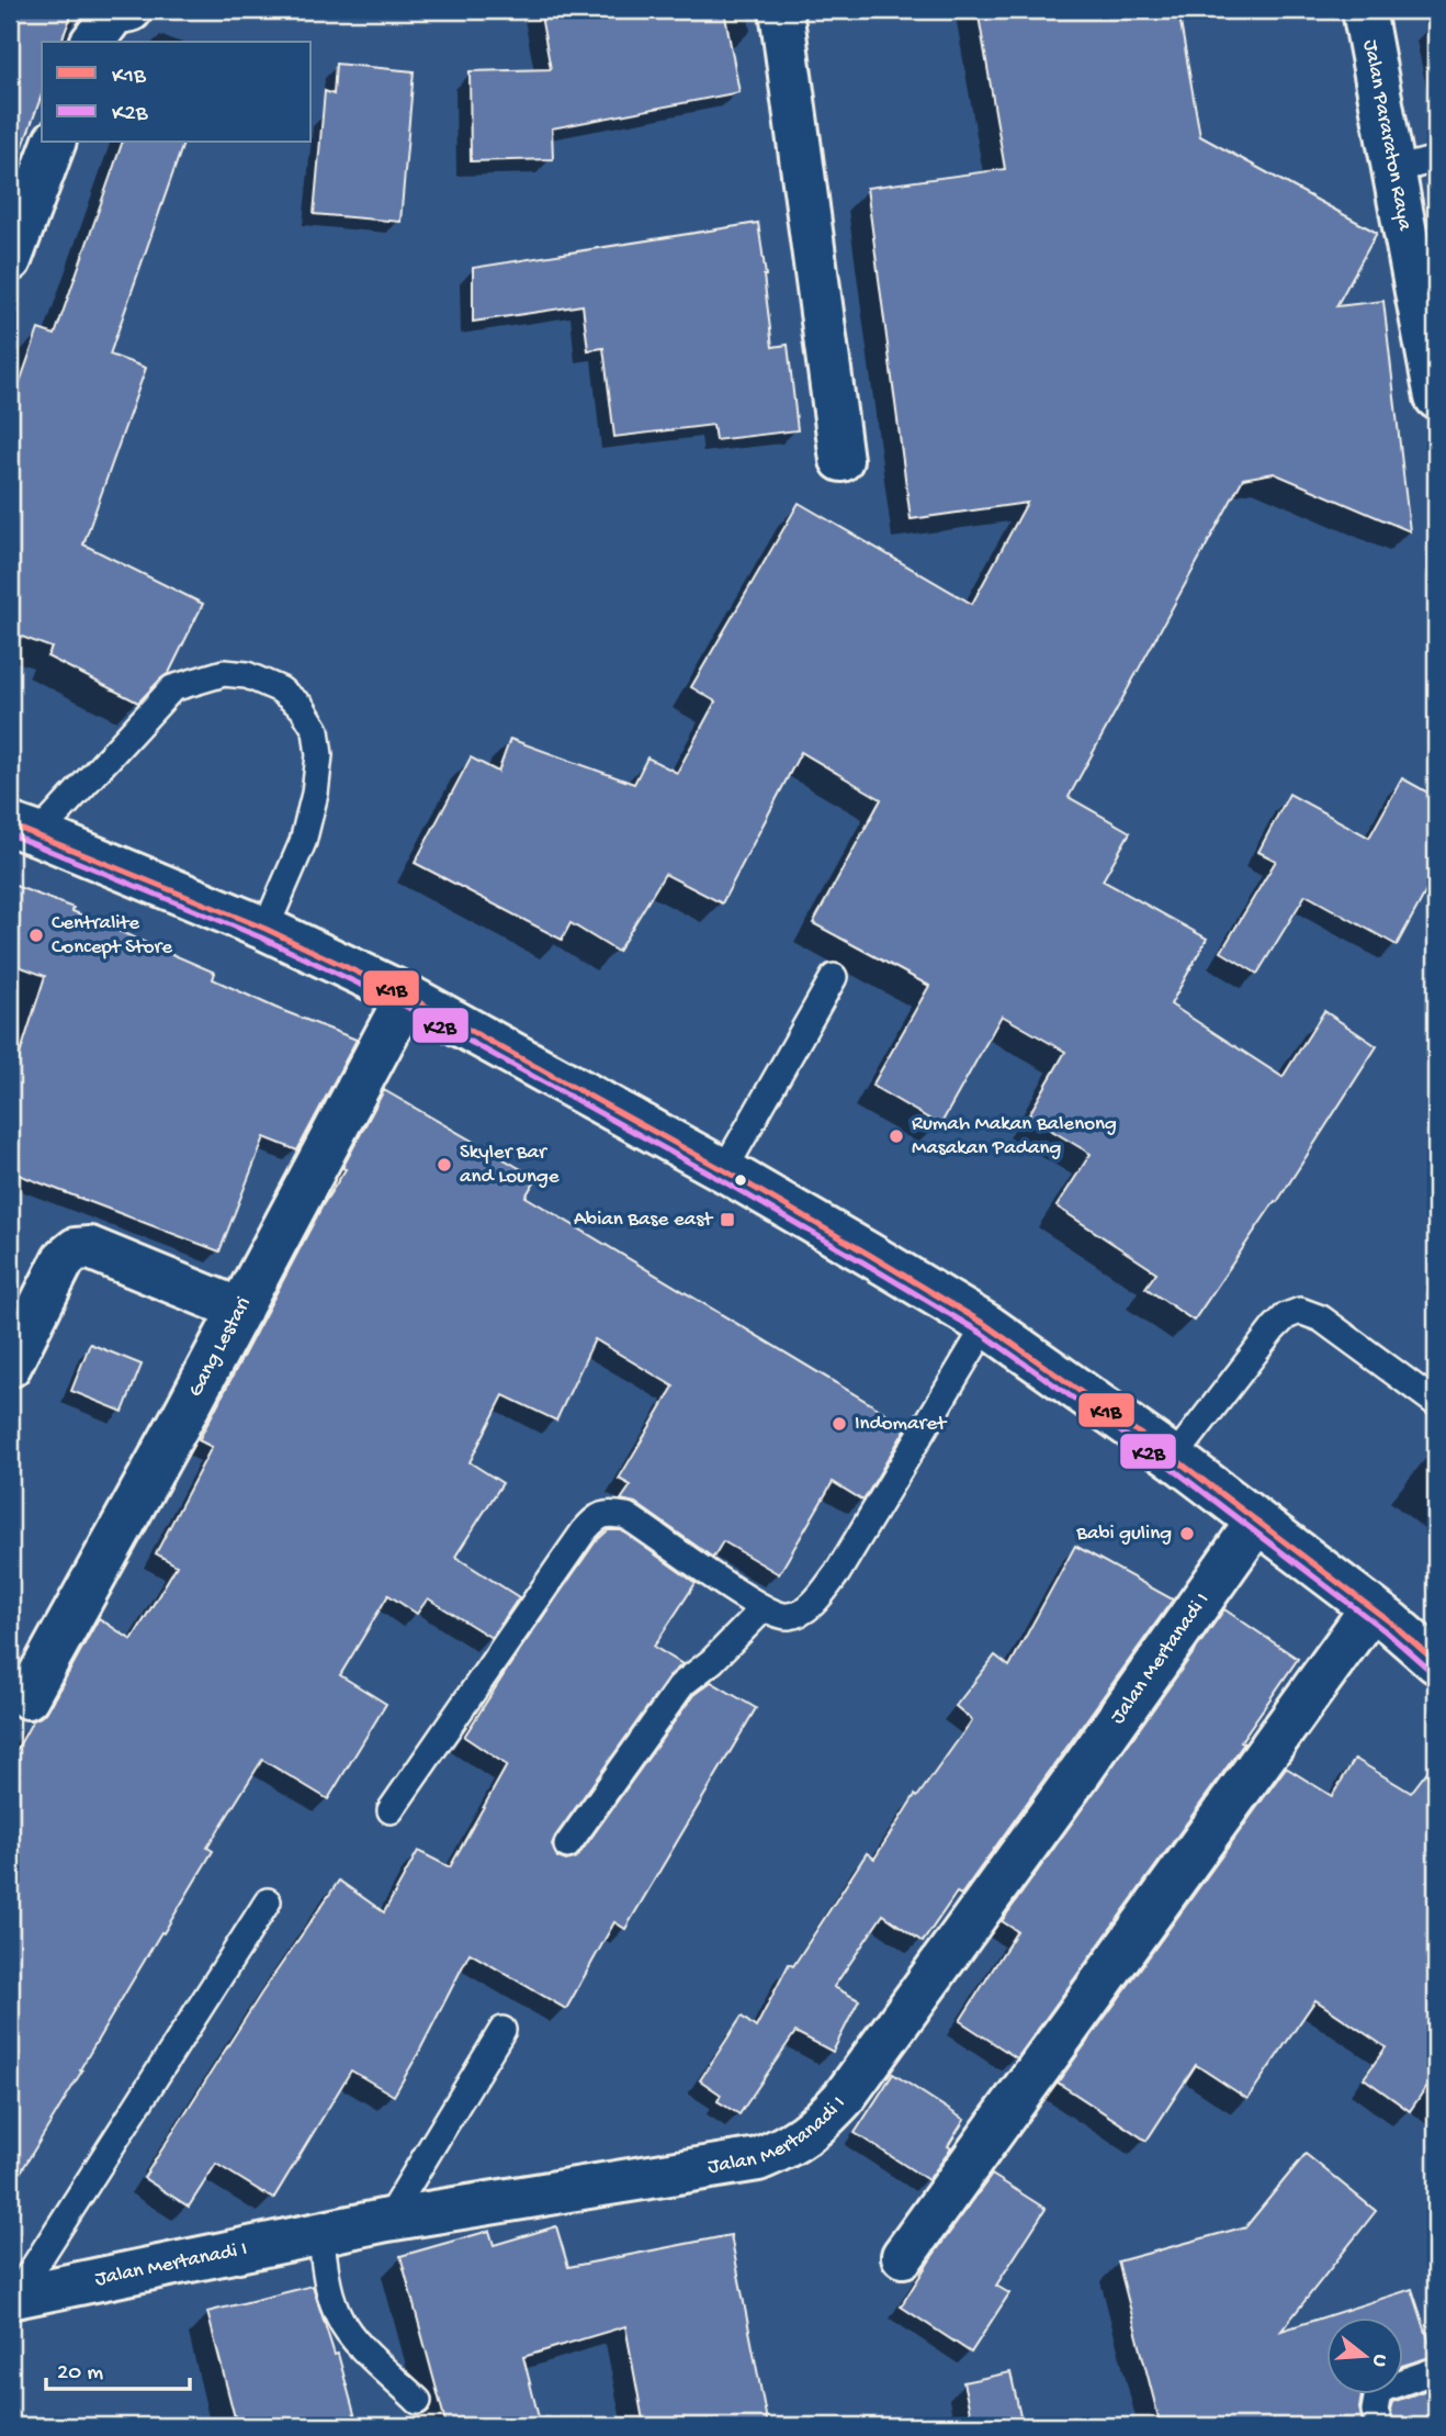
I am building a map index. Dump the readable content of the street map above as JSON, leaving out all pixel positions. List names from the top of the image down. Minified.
{"streets":{"street":["Jalan Pararaton Raya","Gang Lestari","Jalan Mertanadi I"]},"places":{"other":["Centralite Concept Store","Rumah Makan Balenong Masakan Padang","Skyler Bar and Lounge","Indomaret","Babi guling"],"transit":["Abian Base east"]},"lines":["transit line K1B","transit line K2B"],"legend":["K1B","K2B"],"scale_bar":"20 m","north":"right"}
